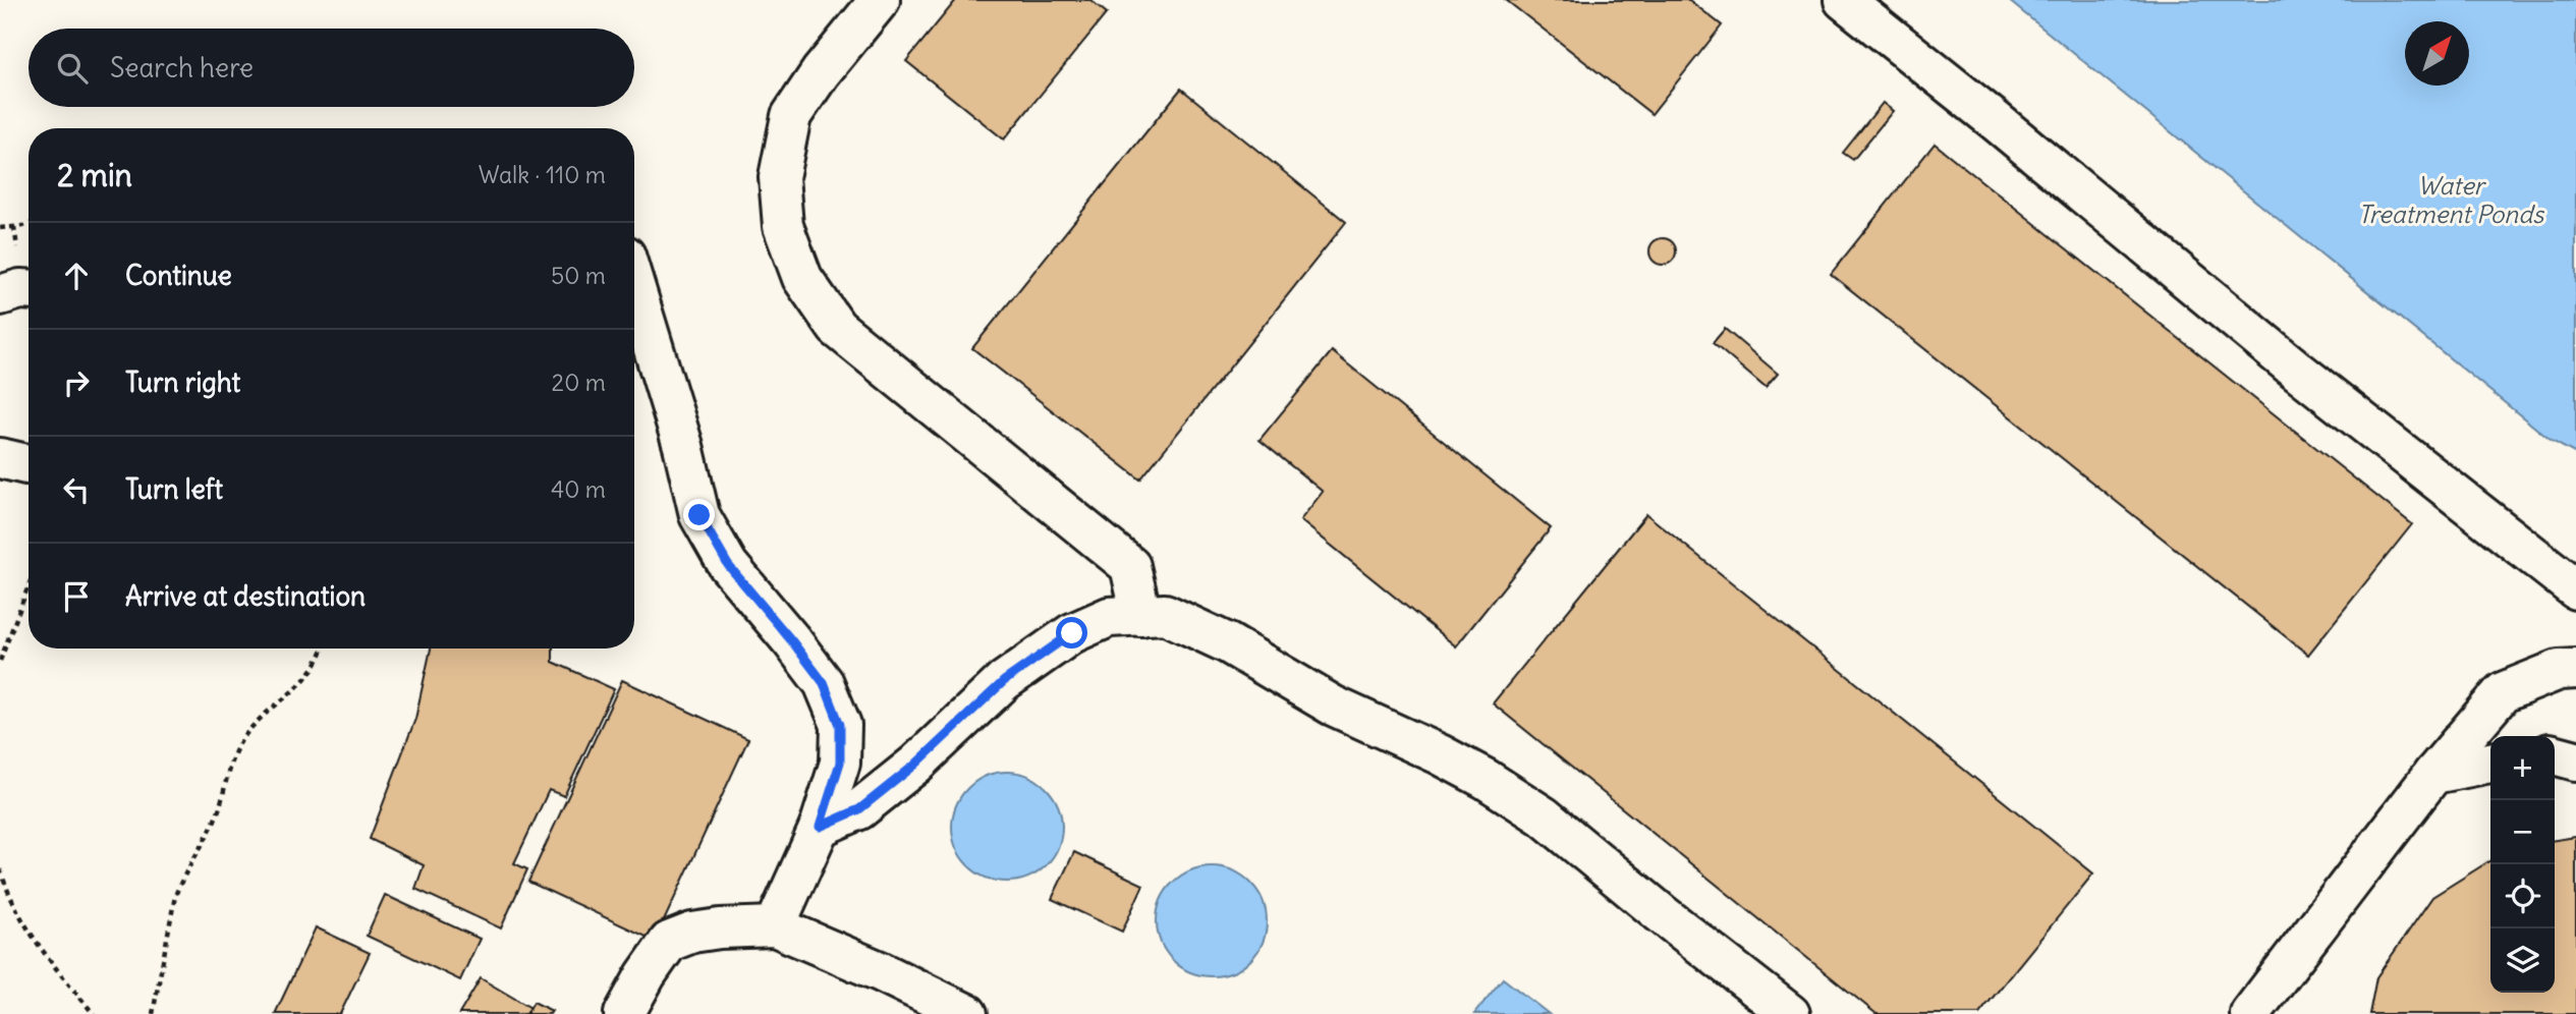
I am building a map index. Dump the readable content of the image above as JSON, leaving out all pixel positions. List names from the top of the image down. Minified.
{"water":["Water Treatment Ponds"],"north":"top right","page":{"search":"Search here","heading":["2 min","Walk · 110 m"],"list":[["Continue","50 m"],["Turn right","20 m"],["Turn left","40 m"],"Arrive at destination"],"map_buttons":["+","−"]}}
